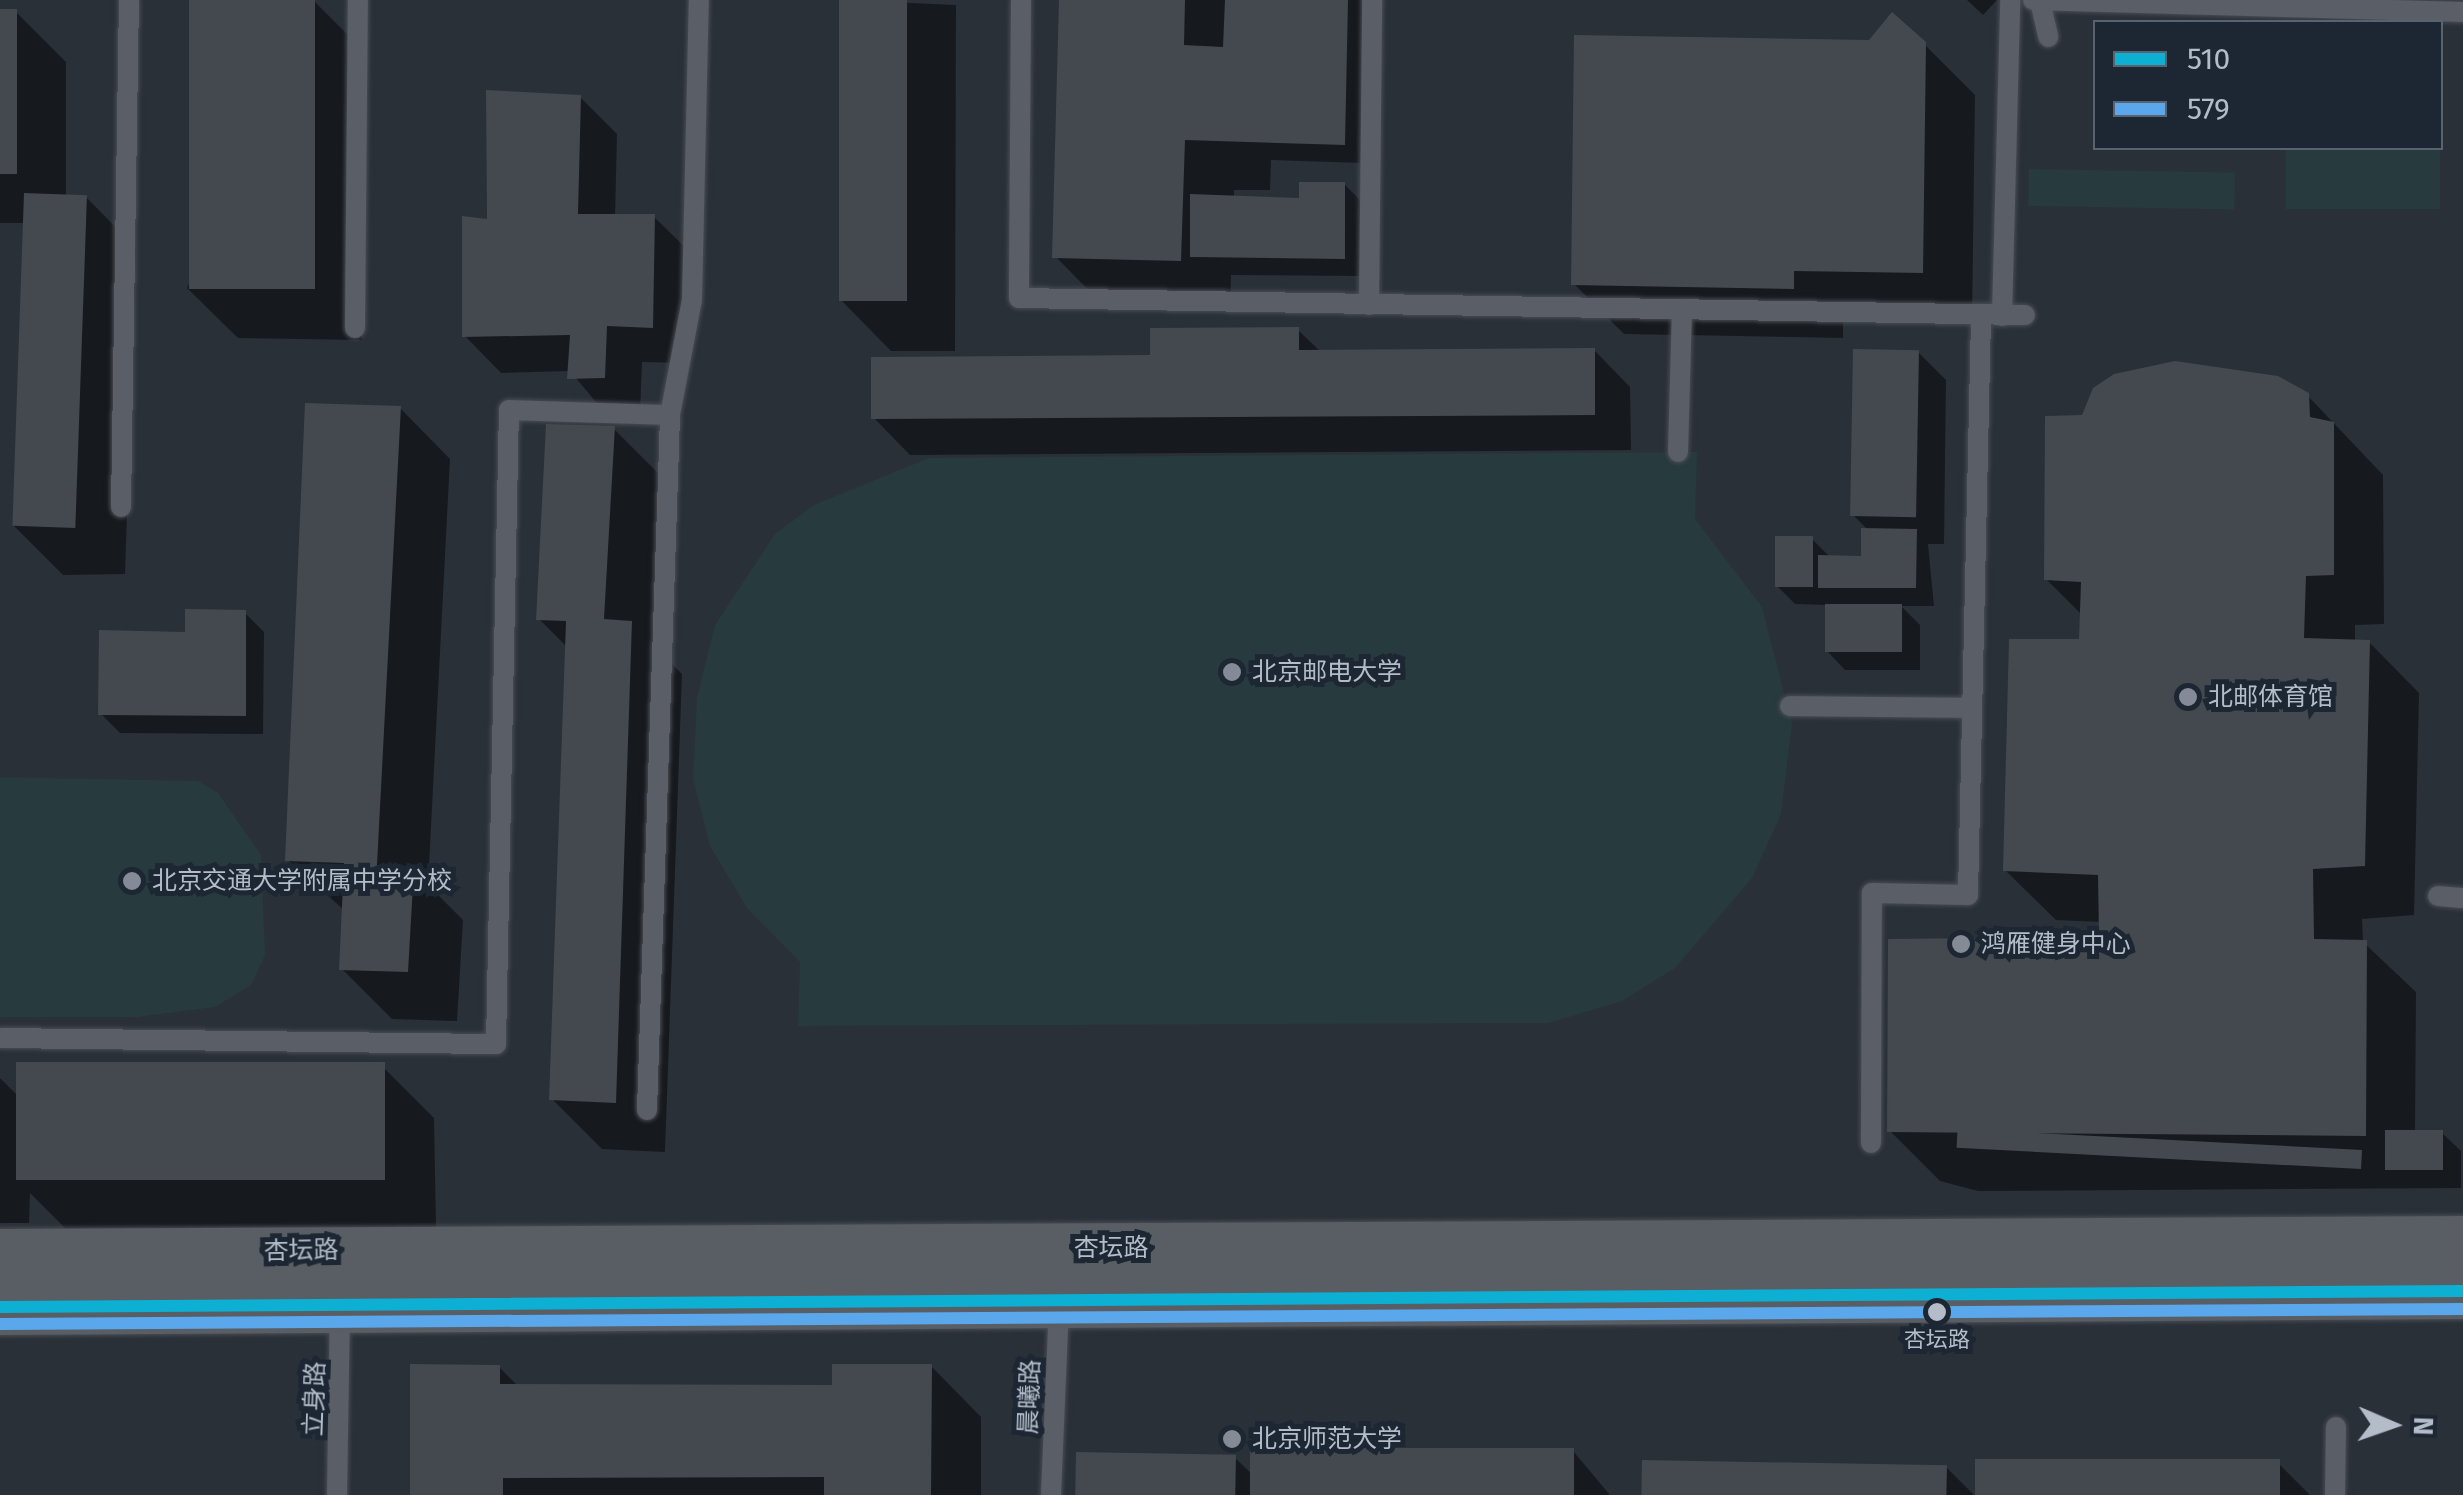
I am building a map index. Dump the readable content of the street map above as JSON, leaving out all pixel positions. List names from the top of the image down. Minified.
{"streets":{"street":["杏坛路"],"lane":["晨曦路","立身路"]},"places":["北京邮电大学","北邮体育馆","北京交通大学附属中学分校","鸿雁健身中心","杏坛路","北京师范大学"],"lines":["transit line 510","transit line 579"],"legend":["510","579"],"north":"right"}
